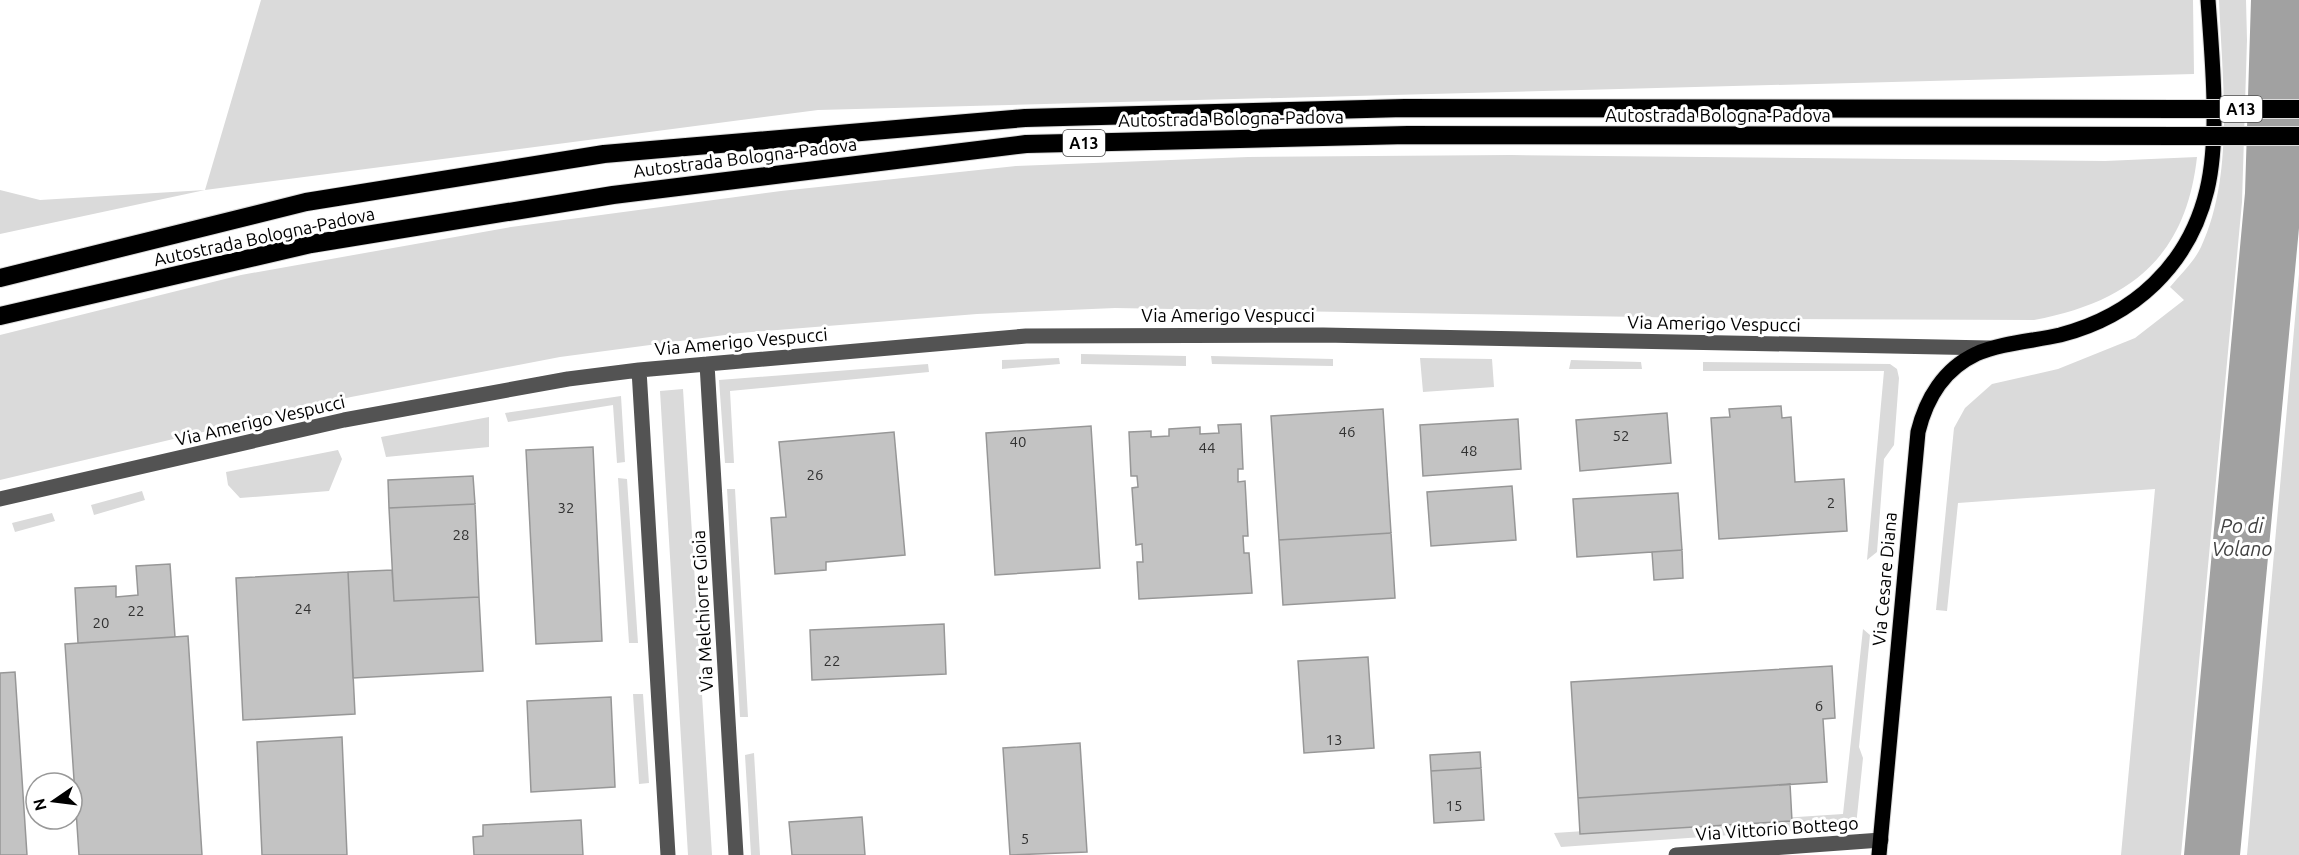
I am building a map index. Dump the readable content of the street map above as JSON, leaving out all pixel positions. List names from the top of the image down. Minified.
{"streets":{"highway":["A13","Autostrada Bologna-Padova"],"main road":["Via Amerigo Vespucci","Via Cesare Diana"],"street":["Via Melchiorre Gioia","Via Vittorio Bottego"]},"crossings":[["Via Amerigo Vespucci","Via Cesare Diana"],["Via Amerigo Vespucci","Via Melchiorre Gioia"],["Via Cesare Diana","Via Vittorio Bottego"]],"water":["Po di Volano"],"house_numbers":["46","52","40","44","48","26","2","32","28","24","22","20","22","6","13","15","5"],"north":"left"}
